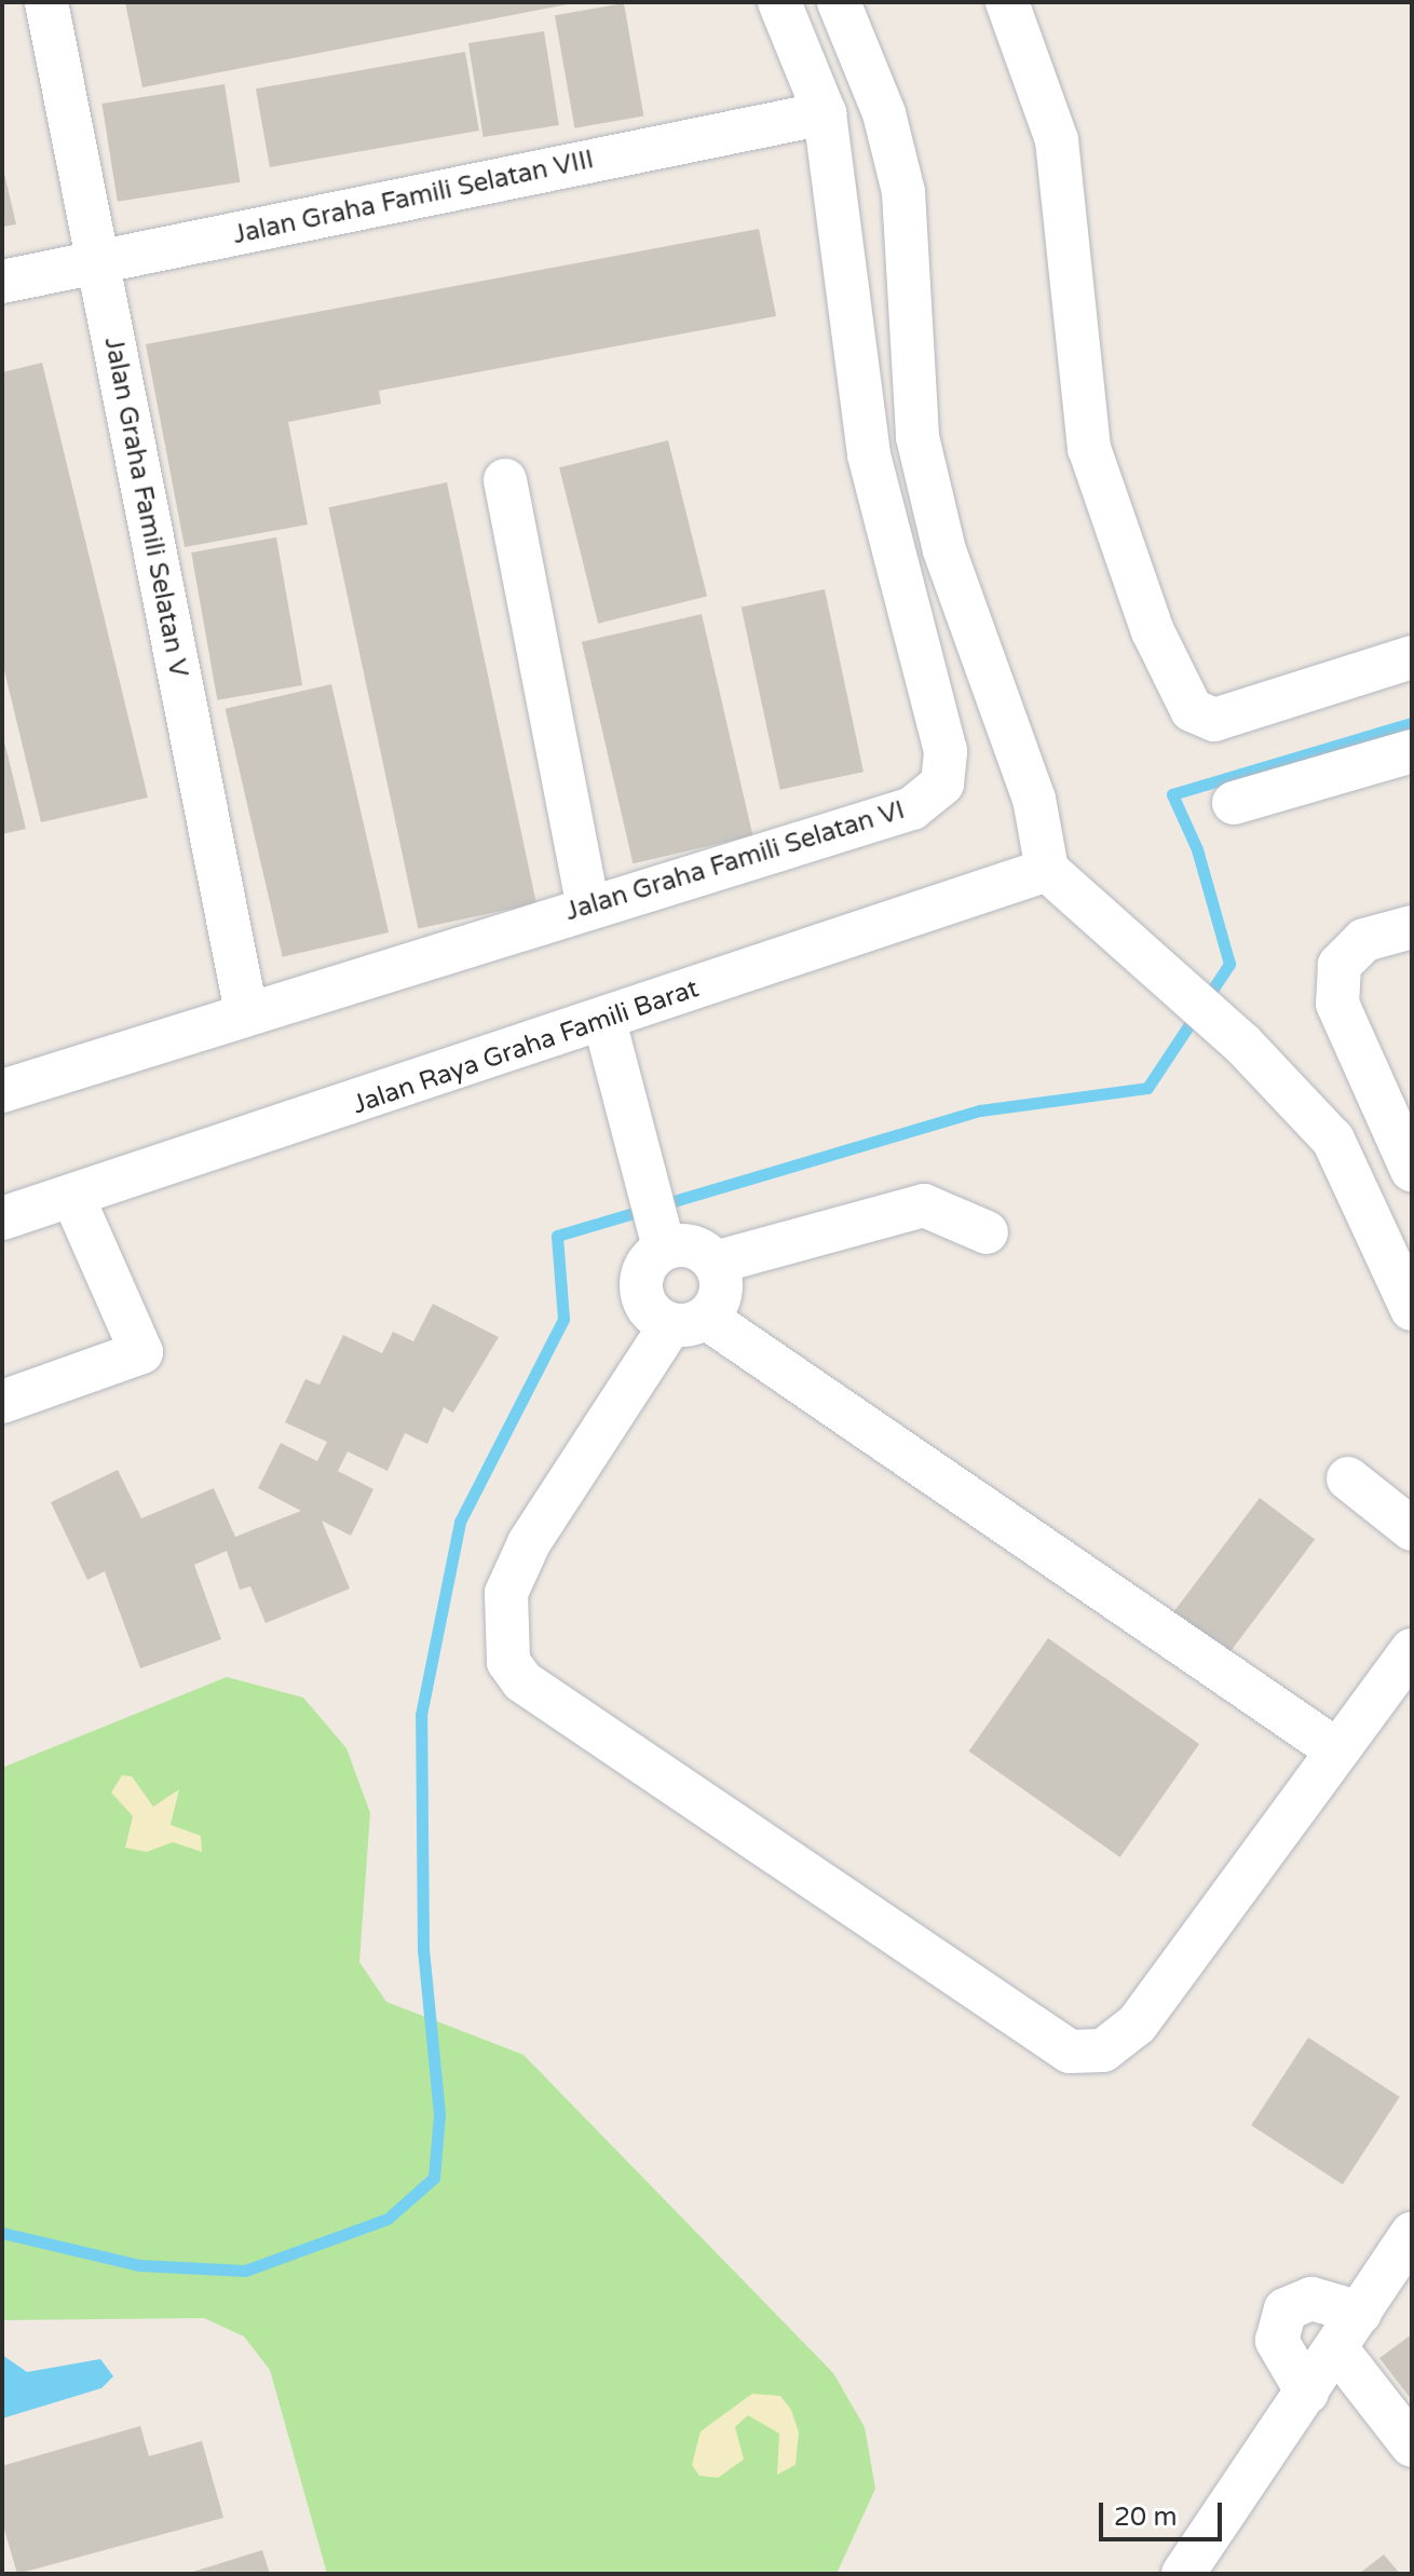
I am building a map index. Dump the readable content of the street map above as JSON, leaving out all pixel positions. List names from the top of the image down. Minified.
{"streets":{"street":["Jalan Graha Famili Selatan VIII","Jalan Graha Famili Selatan V","Jalan Graha Famili Selatan VI","Jalan Raya Graha Famili Barat"]},"crossings":[["Jalan Graha Famili Selatan VIII","Jalan Graha Famili Selatan V"],["Jalan Graha Famili Selatan VIII","Jalan Graha Famili Selatan VI"],["Jalan Graha Famili Selatan V","Jalan Graha Famili Selatan VI"]],"scale_bar":"20 m"}
